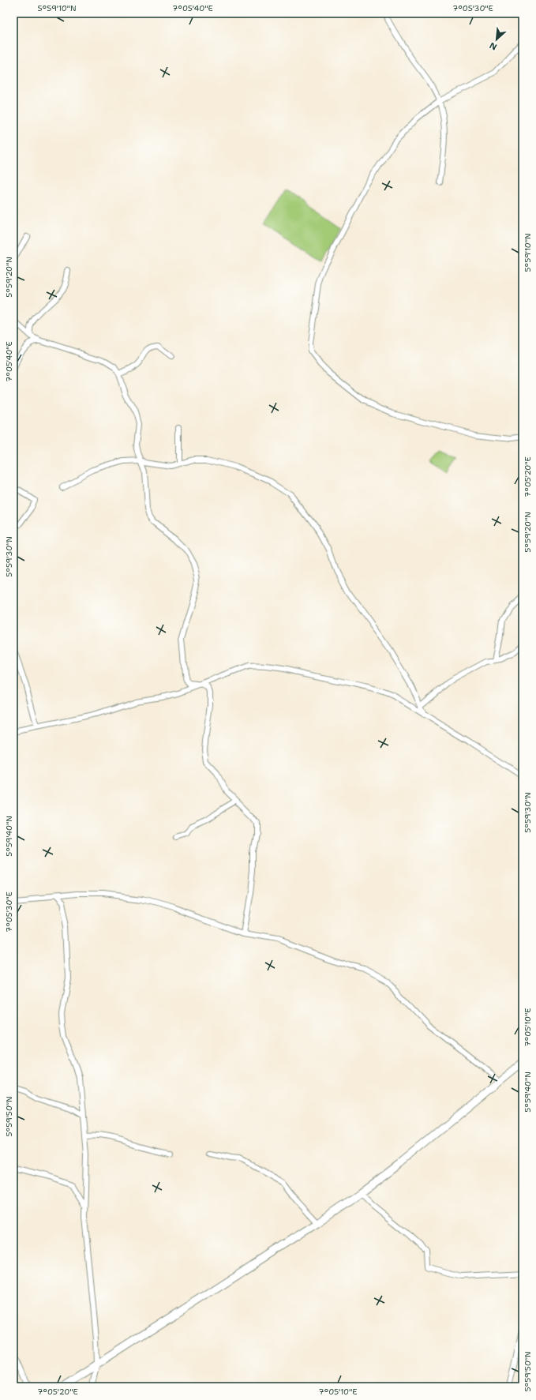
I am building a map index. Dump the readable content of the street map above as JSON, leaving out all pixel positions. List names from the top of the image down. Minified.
{"north":"bottom left","coordinates":["5°59'10\"N","7°05'40\"E","7°05'30\"E","5°59'20\"N","7°05'20\"E","5°59'30\"N","5°59'40\"N","7°05'10\"E","5°59'50\"N"]}
